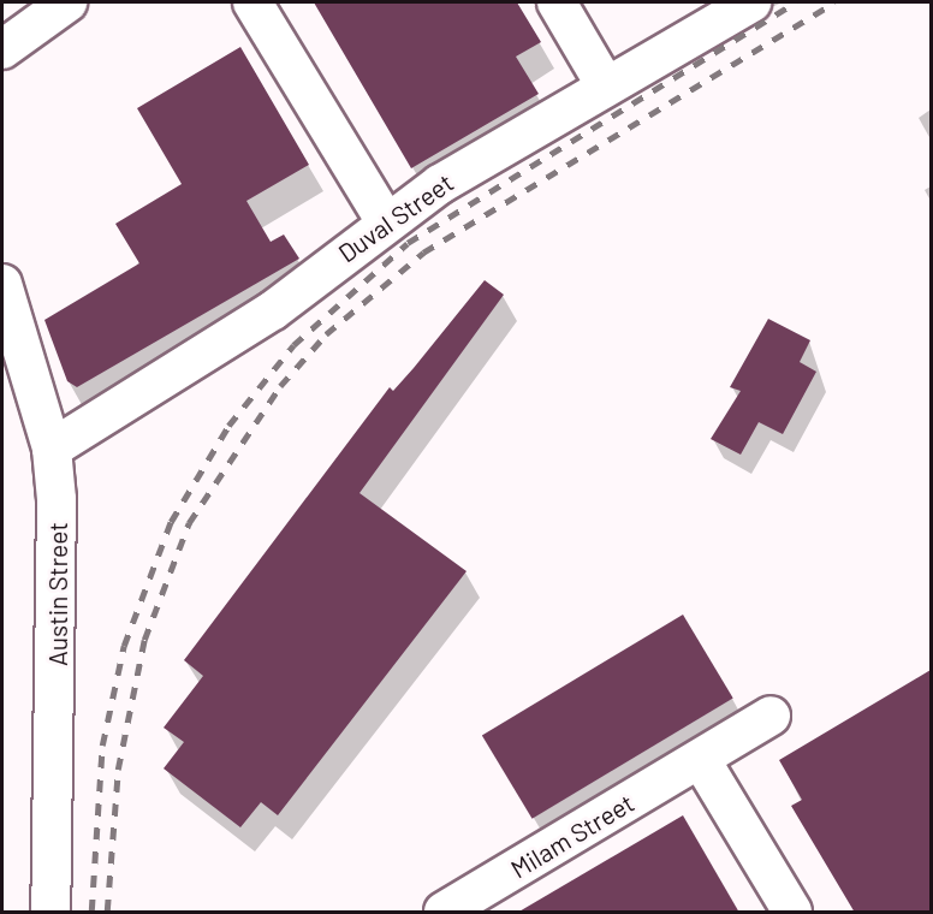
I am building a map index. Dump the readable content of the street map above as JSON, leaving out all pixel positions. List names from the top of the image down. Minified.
{"streets":{"street":["Duval Street","Austin Street","Milam Street"]},"crossings":[["Duval Street","Austin Street"]]}
